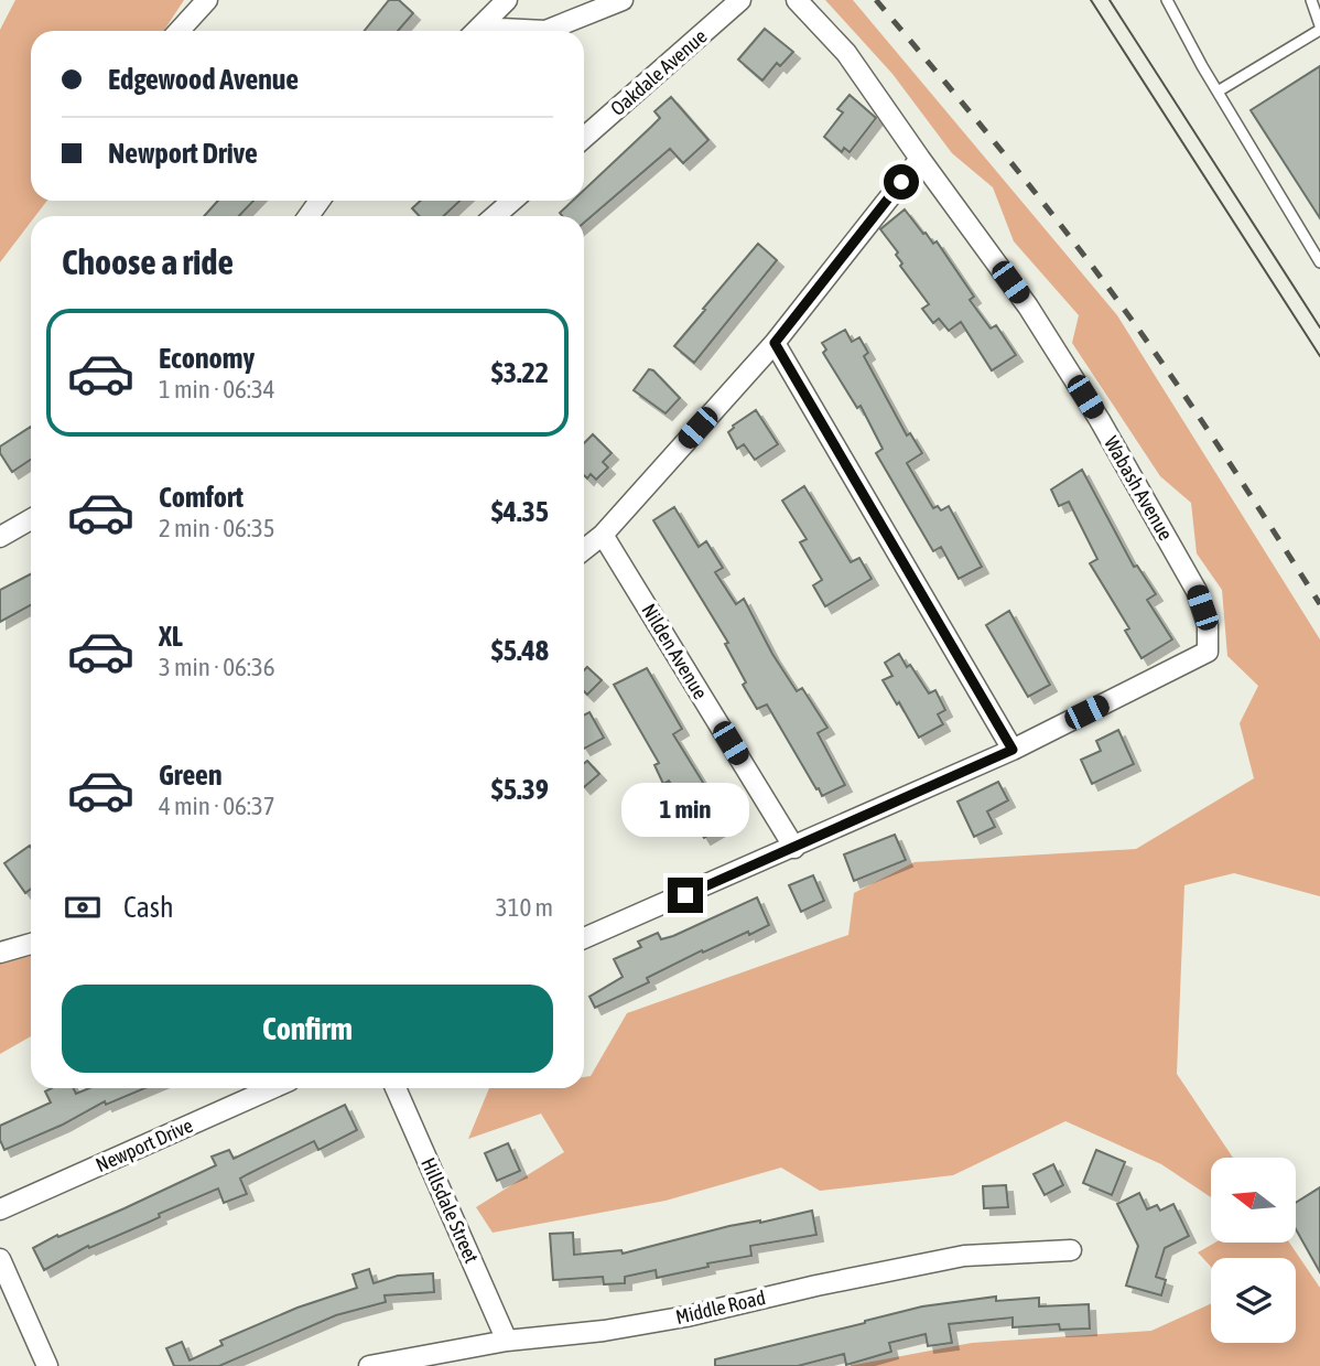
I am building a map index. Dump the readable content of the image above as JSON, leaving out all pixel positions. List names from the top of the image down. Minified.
{"streets":{"street":["Oakdale Avenue","Wabash Avenue","Nilden Avenue","Newport Drive","Hillsdale Street","Middle Road"]},"crossings":[["Hillsdale Street","Middle Road"]],"north":"left","page":{"banner":["Edgewood Avenue","Newport Drive"],"heading":"Choose a ride","list":[{"name":"Economy","note":"1 min · 06:34","value":"$3.22"},{"name":"Comfort","note":"2 min · 06:35","value":"$4.35"},{"name":"XL","note":"3 min · 06:36","value":"$5.48"},{"name":"Green","note":"4 min · 06:37","value":"$5.39"}],"bubble":"1 min","pay":["Cash","310 m"],"buttons":"Confirm"}}
